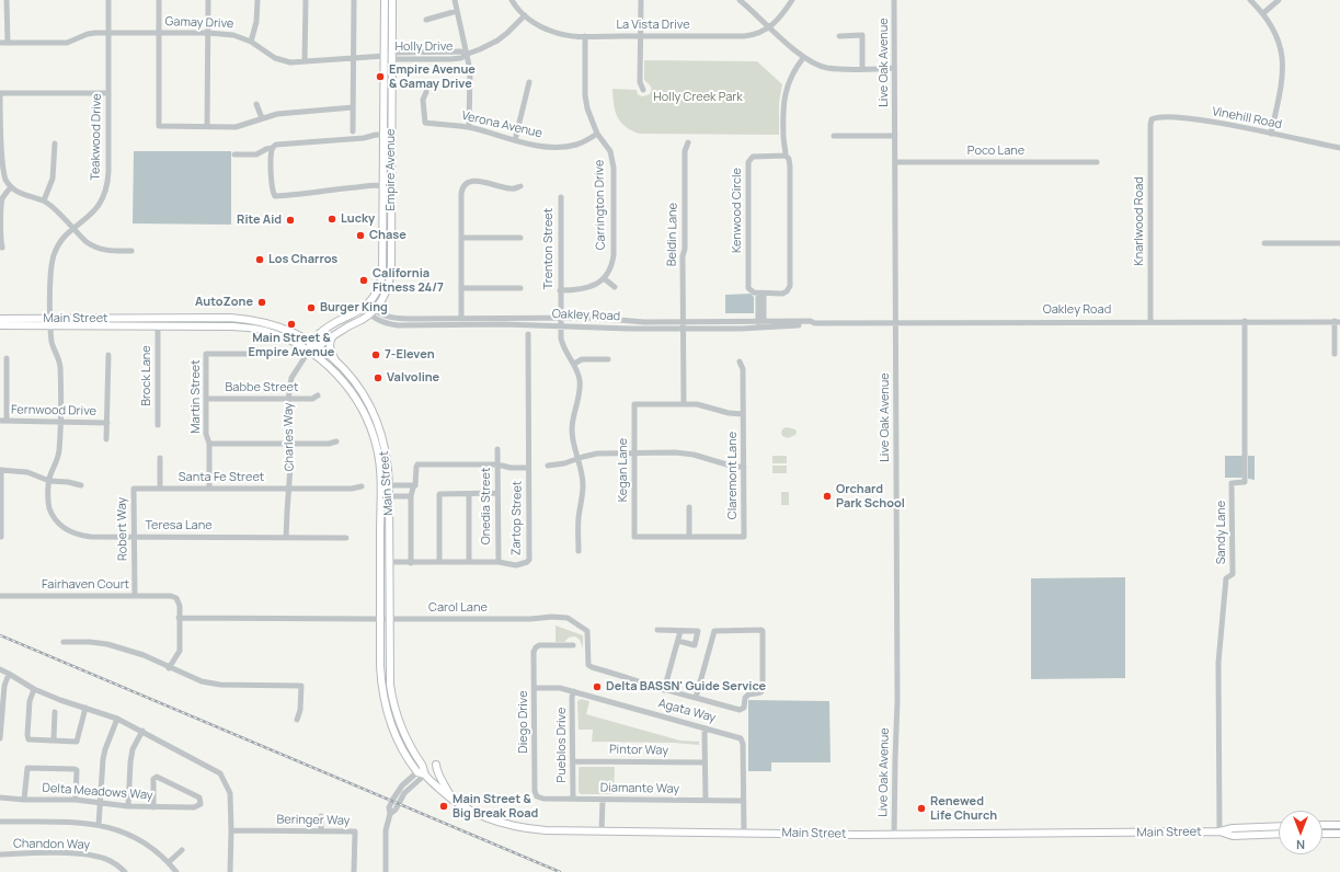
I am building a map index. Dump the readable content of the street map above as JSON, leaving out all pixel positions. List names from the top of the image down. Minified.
{"streets":{"main road":["Empire Avenue","Main Street","Charles Way"],"street":["Gamay Drive","La Vista Drive","Holly Drive","Live Oak Avenue","Vinehill Road","Verona Avenue","Teakwood Drive","Poco Lane","Carrington Drive","Kenwood Circle","Knarlwood Road","Beldin Lane","Trenton Street","Oakley Road","Brock Lane","Babbe Street","Martin Street","Fernwood Drive","Kegan Lane","Claremont Lane","Santa Fe Street","Onedia Street","Zartop Street","Teresa Lane","Robert Way","Sandy Lane","Fairhaven Court","Carol Lane","Agata Way","Diego Drive","Pueblos Drive","Pintor Way","Diamante Way","Delta Meadows Way","Beringer Way","Chandon Way"]},"crossings":[["Gamay Drive","Holly Drive"],["Gamay Drive","Teakwood Drive"],["Gamay Drive","Empire Avenue"],["La Vista Drive","Holly Drive"],["La Vista Drive","Carrington Drive"],["Holly Drive","Empire Avenue"],["Live Oak Avenue","Poco Lane"],["Live Oak Avenue","Oakley Road"],["Live Oak Avenue","Main Street"],["Vinehill Road","Knarlwood Road"],["Verona Avenue","Carrington Drive"],["Teakwood Drive","Main Street"],["Teakwood Drive","Fernwood Drive"],["Teakwood Drive","Teresa Lane"],["Empire Avenue","Oakley Road"],["Empire Avenue","Main Street"],["Empire Avenue","Charles Way"],["Knarlwood Road","Oakley Road"],["Beldin Lane","Oakley Road"],["Beldin Lane","Kegan Lane"],["Trenton Street","Oakley Road"],["Oakley Road","Sandy Lane"],["Main Street","Brock Lane"],["Main Street","Charles Way"],["Main Street","Zartop Street"],["Main Street","Sandy Lane"],["Main Street","Carol Lane"],["Main Street","Agata Way"],["Babbe Street","Martin Street"],["Babbe Street","Charles Way"],["Martin Street","Santa Fe Street"],["Charles Way","Santa Fe Street"],["Charles Way","Teresa Lane"],["Kegan Lane","Claremont Lane"],["Santa Fe Street","Robert Way"],["Onedia Street","Zartop Street"],["Teresa Lane","Robert Way"],["Robert Way","Fairhaven Court"],["Fairhaven Court","Carol Lane"],["Agata Way","Diego Drive"],["Agata Way","Pueblos Drive"],["Agata Way","Diamante Way"],["Diego Drive","Diamante Way"],["Pueblos Drive","Pintor Way"],["Pueblos Drive","Diamante Way"]],"parks":["Holly Creek Park"],"places":["Empire Avenue & Gamay Drive","Lucky","Rite Aid","Chase","Los Charros","California Fitness 24/7","AutoZone","Burger King","Main Street & Empire Avenue","7-Eleven","Valvoline","Orchard Park School","Delta BASSN' Guide Service","Main Street & Big Break Road","Renewed Life Church"],"north":"bottom"}
